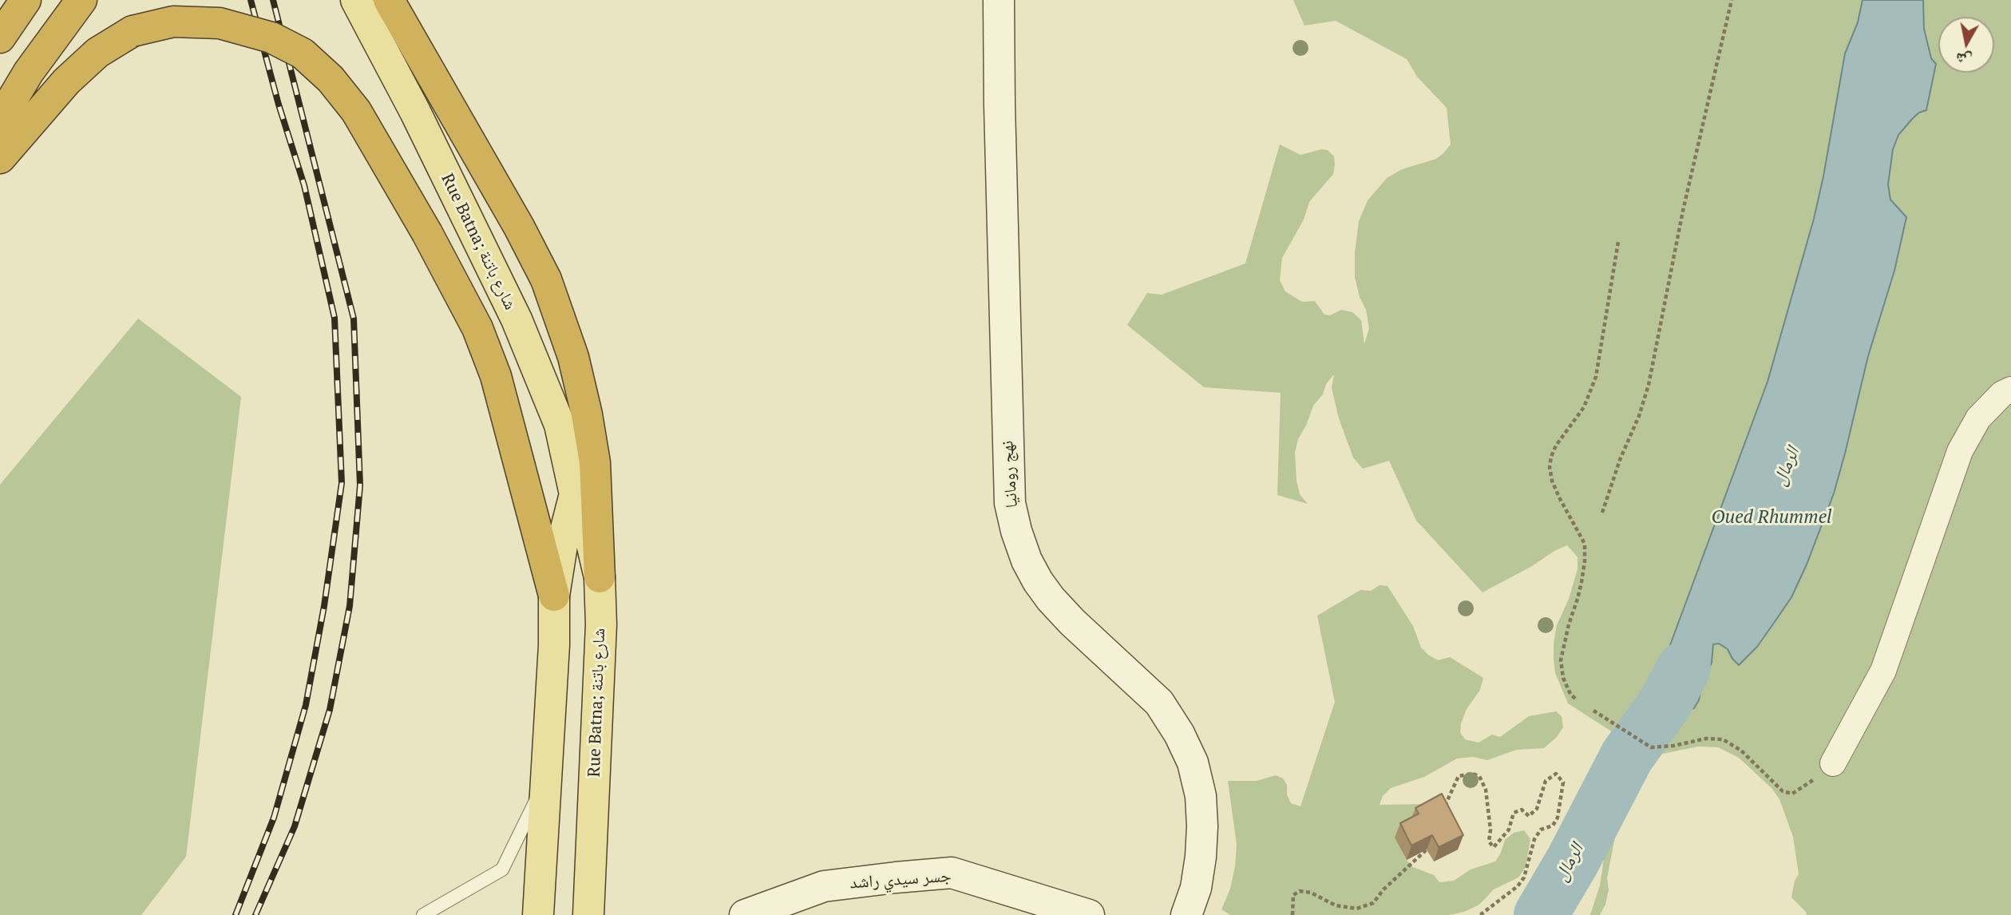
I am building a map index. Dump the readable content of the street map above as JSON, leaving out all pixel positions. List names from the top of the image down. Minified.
{"streets":{"main road":["Rue Batna; شارع باتنة"],"street":["نهج رومانيا","جسر سيدي راشد"]},"water":["الرمال","Oued Rhummel"],"north":"bottom"}
